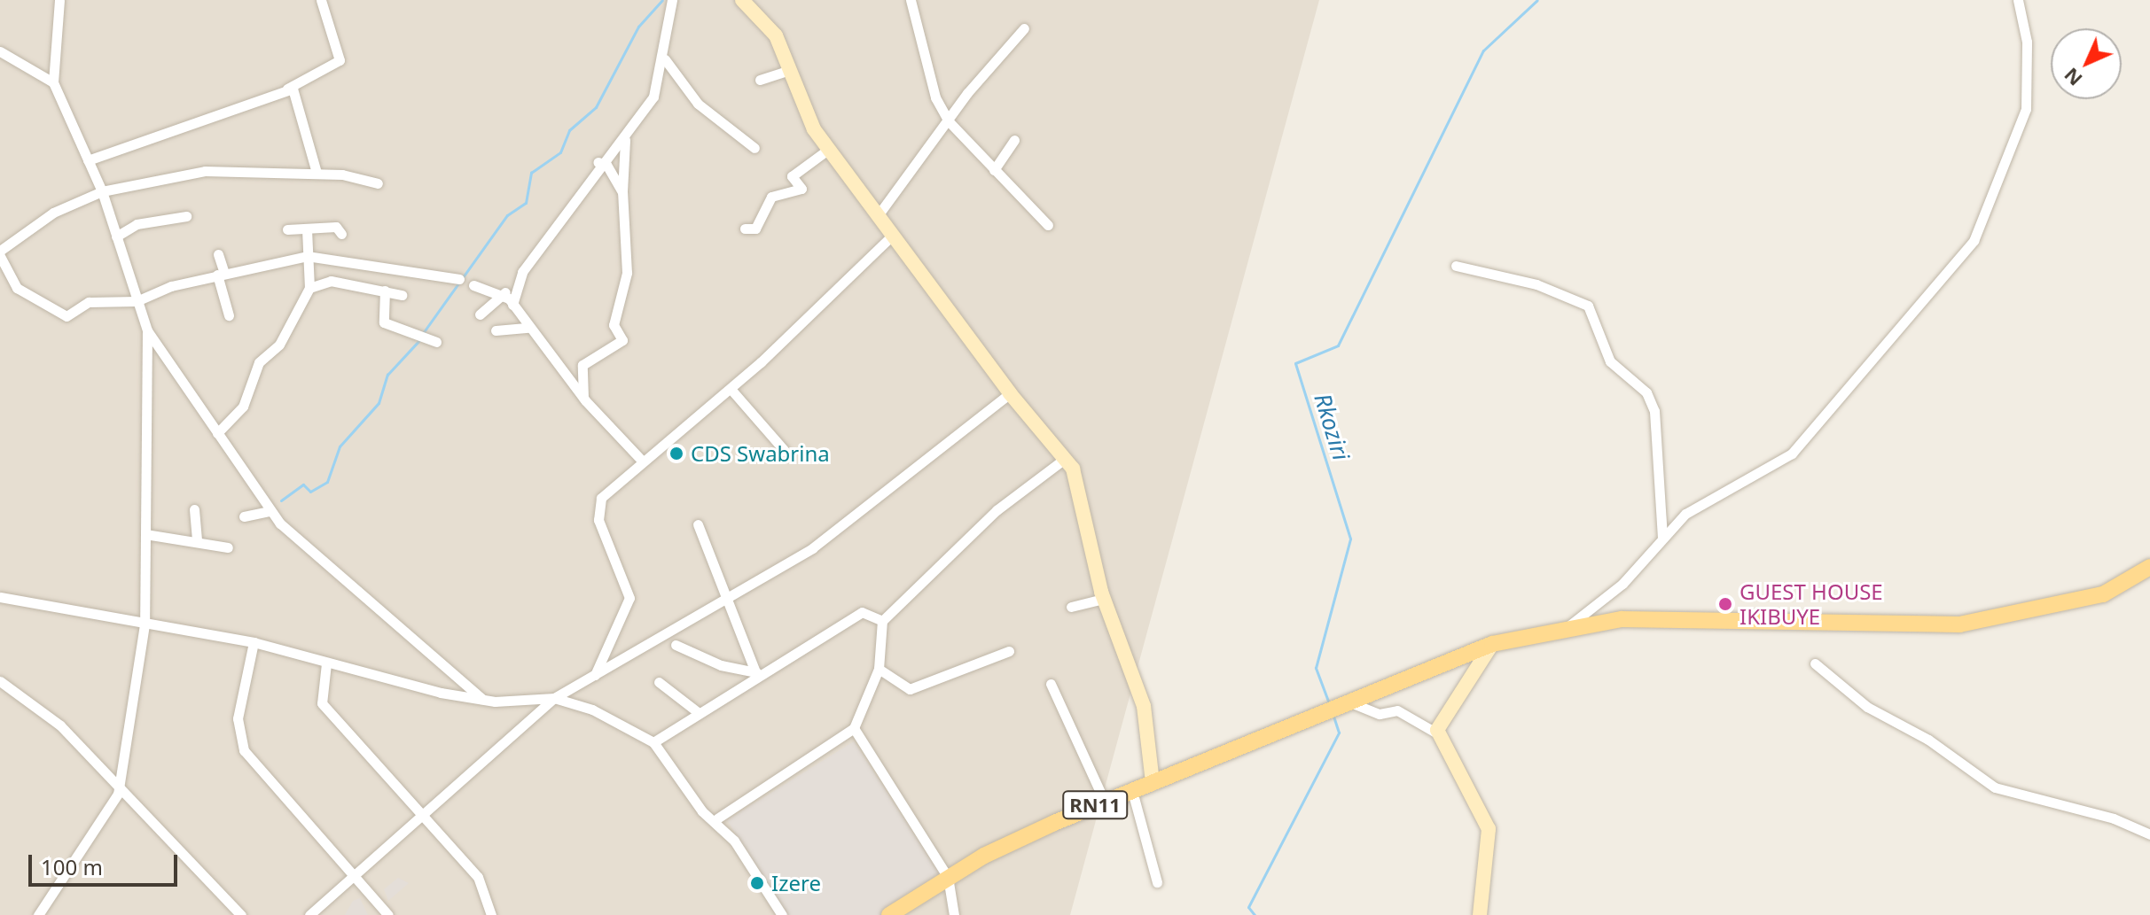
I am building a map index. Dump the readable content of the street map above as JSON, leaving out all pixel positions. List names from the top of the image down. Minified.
{"streets":{"main road":["RN11"]},"water":["Rkoziri"],"places":["CDS Swabrina","GUEST HOUSE IKIBUYE","Izere"],"scale_bar":"100 m","north":"bottom left"}
